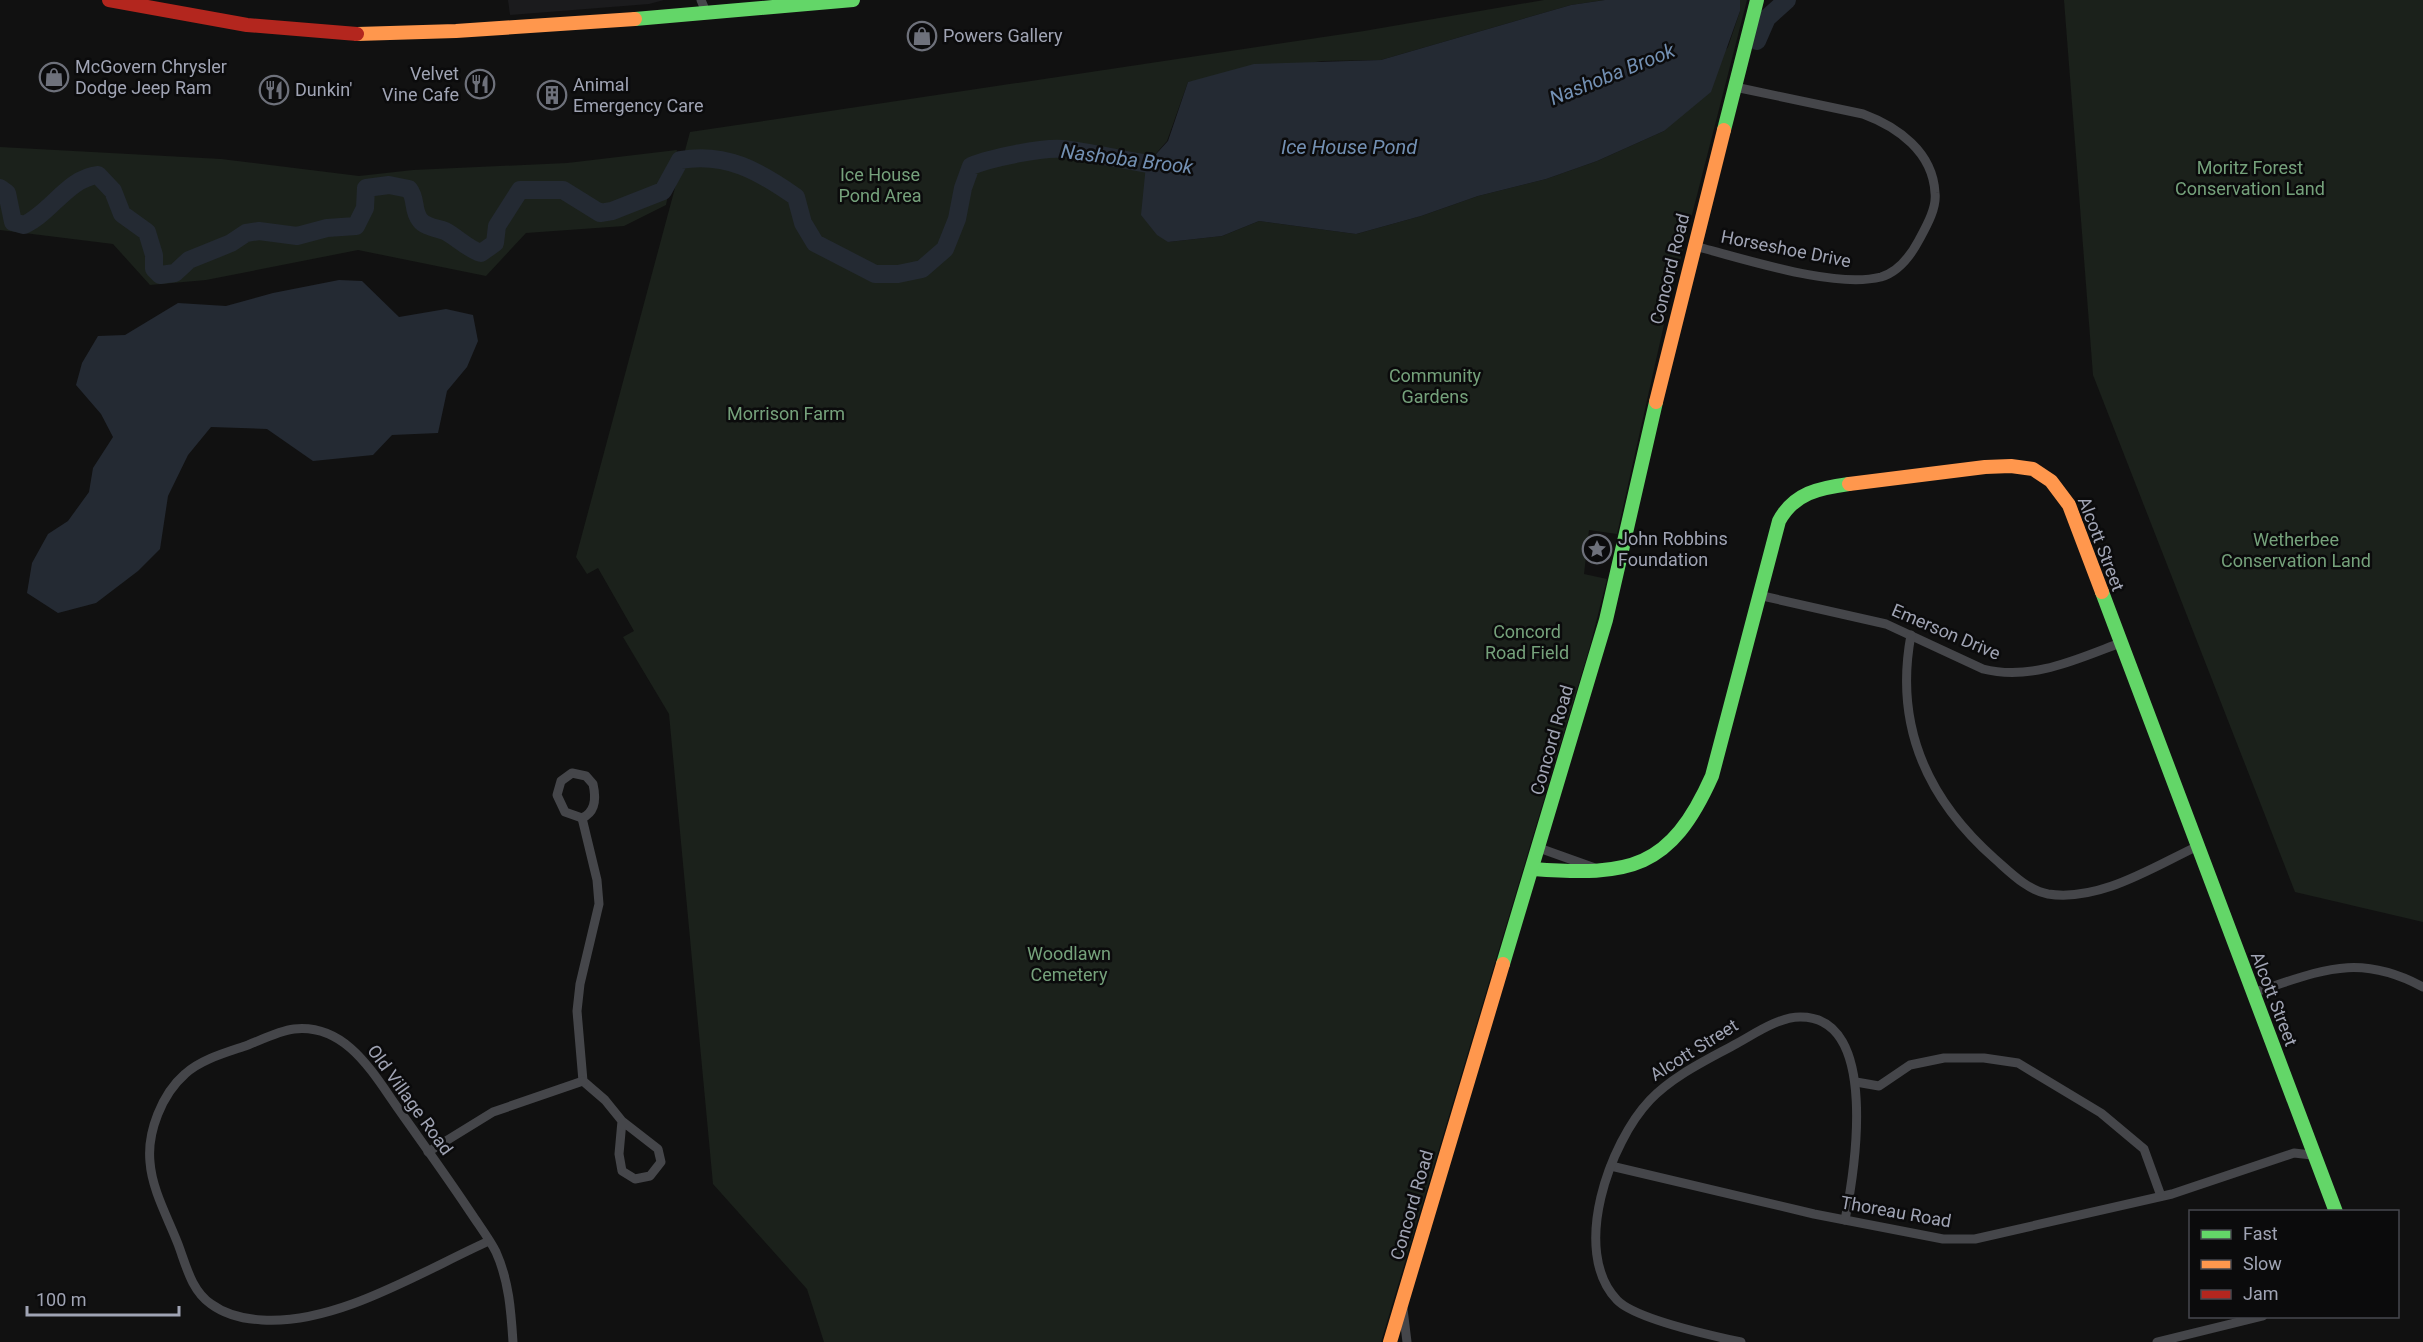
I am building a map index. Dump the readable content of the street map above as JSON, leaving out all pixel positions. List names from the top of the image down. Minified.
{"streets":{"street":["Horseshoe Drive","Concord Road","Alcott Street","Emerson Drive","Old Village Road","Thoreau Road"]},"crossings":[["Horseshoe Drive","Concord Road"],["Concord Road","Alcott Street"],["Alcott Street","Emerson Drive"],["Alcott Street","Thoreau Road"]],"water":["Nashoba Brook","Ice House Pond"],"parks":["Moritz Forest Conservation Land","Ice House Pond Area","Community Gardens","Morrison Farm","Wetherbee Conservation Land","Concord Road Field","Woodlawn Cemetery"],"places":{"shop":["Powers Gallery","McGovern Chrysler Dodge Jeep Ram"],"restaurant":["Velvet Vine Cafe","Dunkin'"],"building":["Animal Emergency Care"],"place":["John Robbins Foundation"]},"legend":["Fast","Slow","Jam"],"scale_bar":"100 m"}
